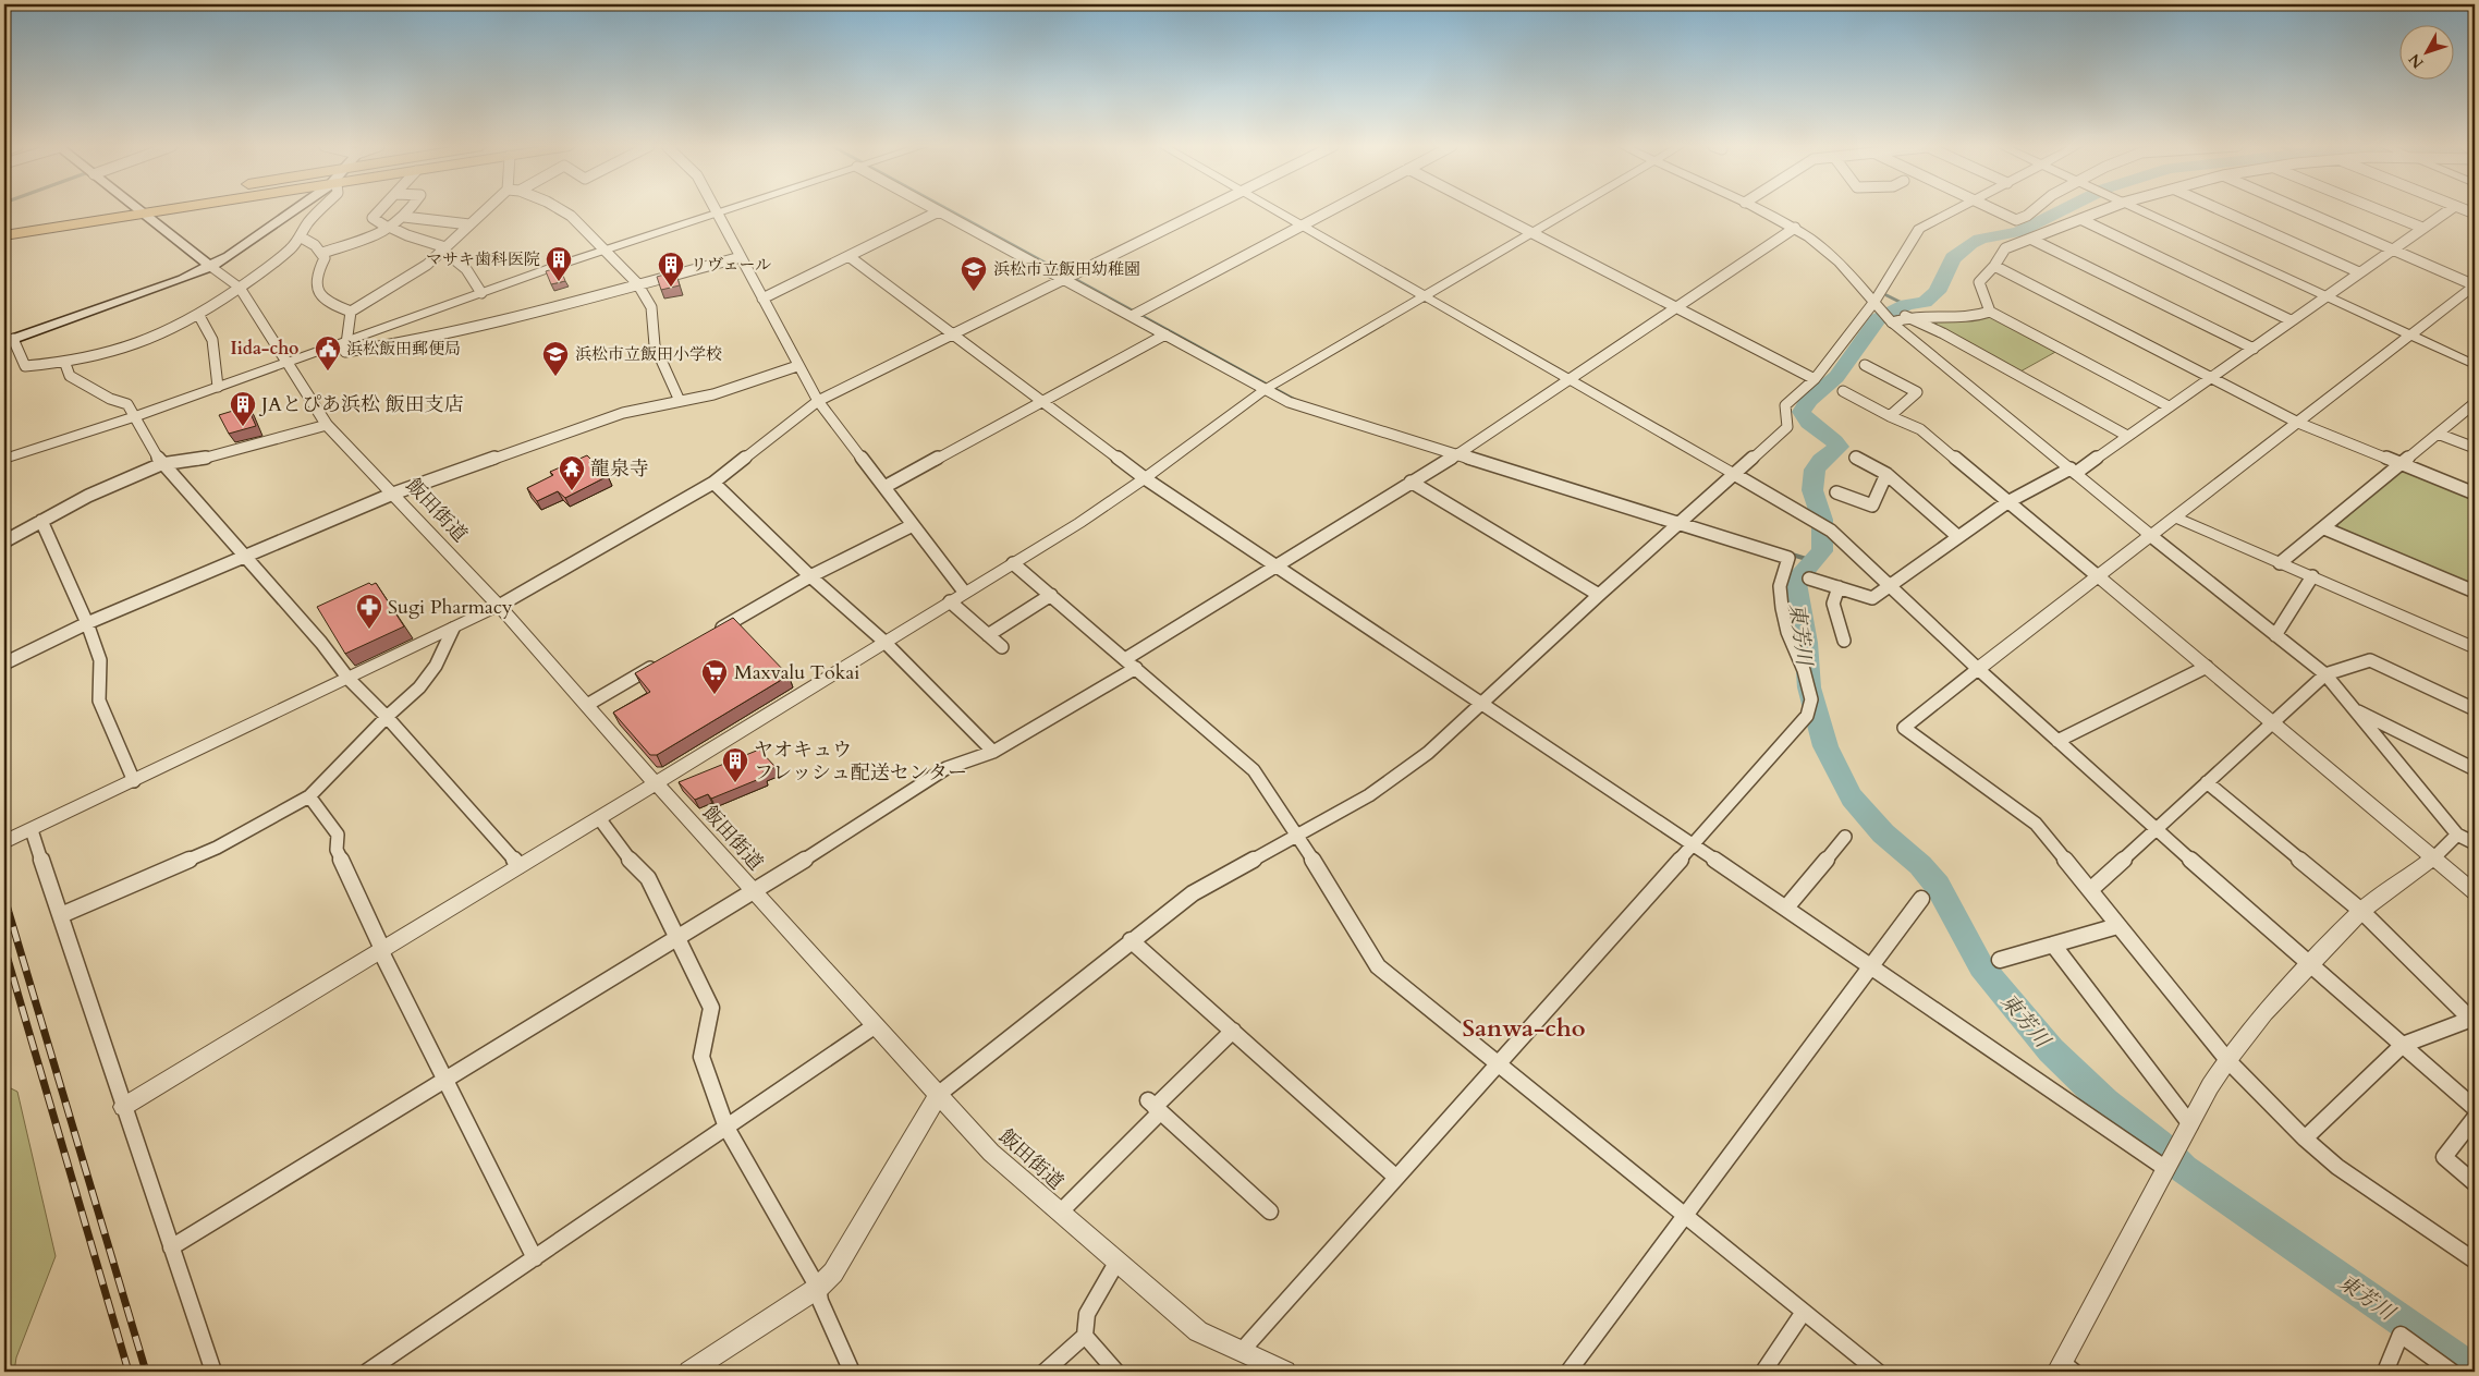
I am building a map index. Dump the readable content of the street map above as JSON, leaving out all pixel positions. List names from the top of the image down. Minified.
{"streets":{"street":["飯田街道"]},"districts":["Iida-cho","Sanwa-cho"],"water":["東芳川"],"places":{"building":["マサキ歯科医院","リヴェール","JAとぴあ浜松 飯田支店","ヤオキュウ フレッシュ配送センター"],"school or university":["浜松市立飯田幼稚園","浜松市立飯田小学校"],"public building":["浜松飯田郵便局"],"temple":["龍泉寺"],"pharmacy":["Sugi Pharmacy"],"supermarket":["Maxvalu Tokai"]},"north":"bottom left"}
